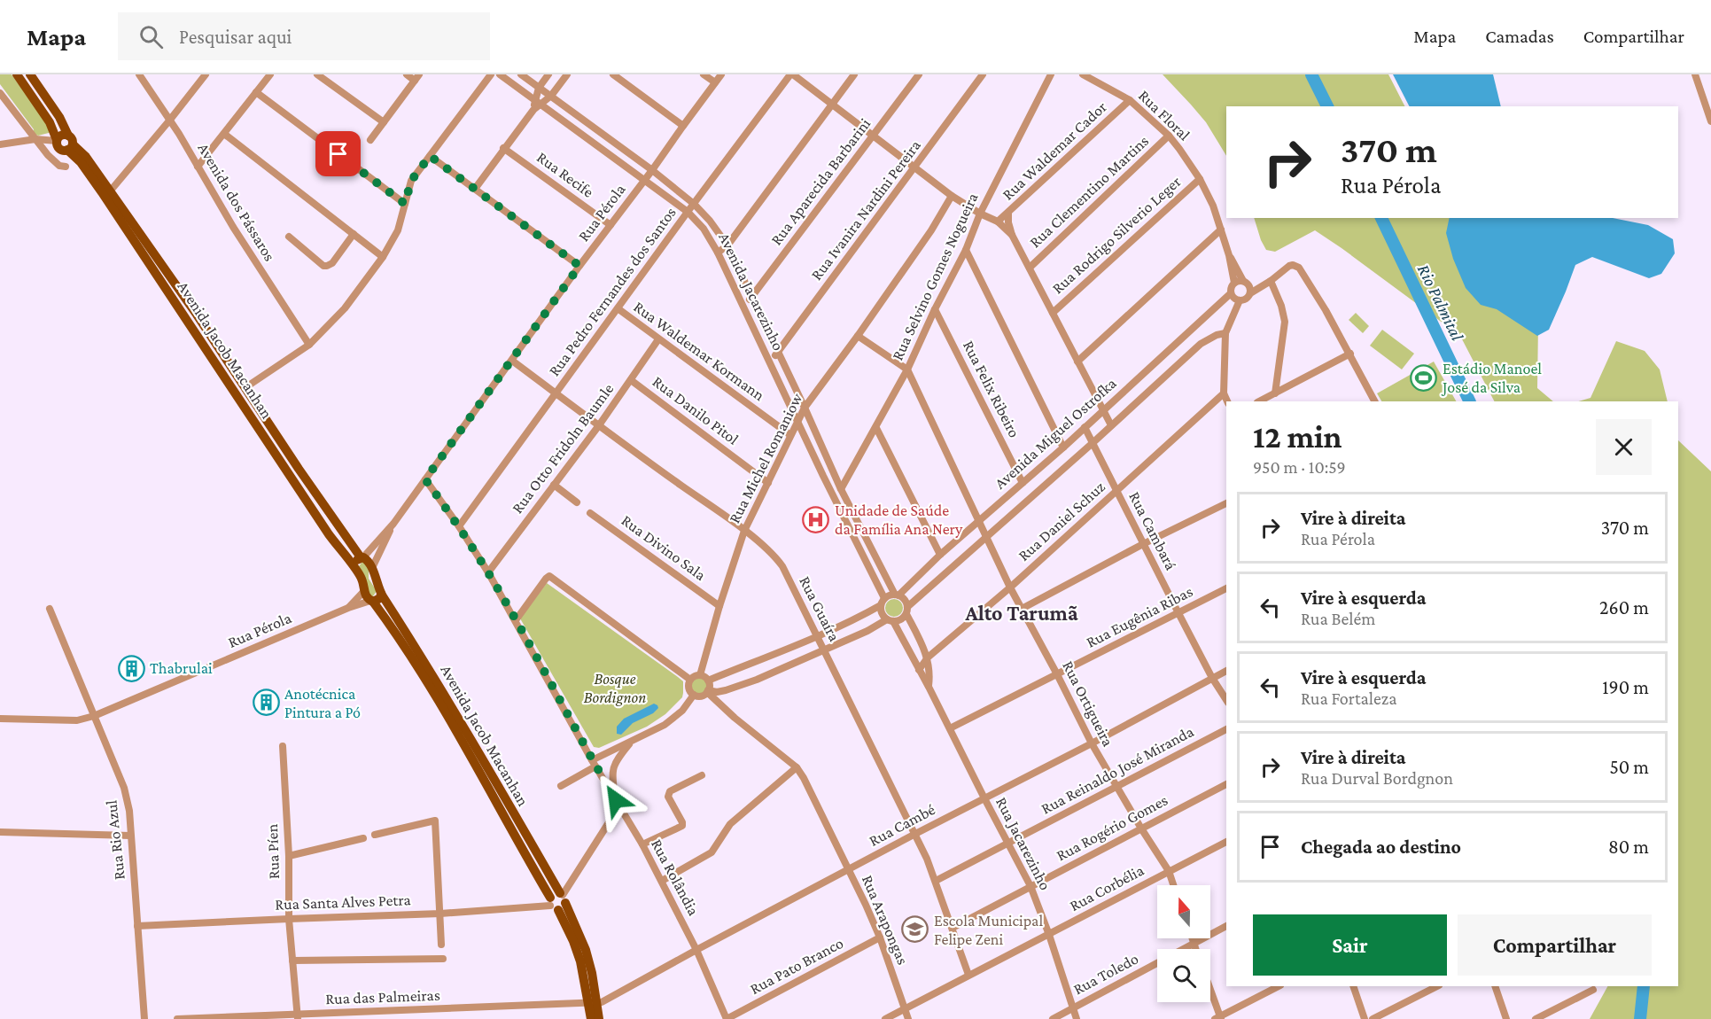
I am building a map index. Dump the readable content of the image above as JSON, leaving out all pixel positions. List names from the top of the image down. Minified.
{"streets":{"main road":["Avenida Jacob Macanhan"],"street":["Rua Floral","Rua Waldemar Cador","Rua Recife","Rua Aparecida Barbarini","Rua Clementino Martins","Avenida dos Pássaros","Rua Ivanira Nardini Pereira","Rua Pérola","Rua Rodrigo Silverio Leger","Rua Selvino Gomes Nogueira","Rua Pedro Fernandes dos Santos","Avenida Jacarezinho","Rua Waldemar Kormann","Rua Felix Ribeiro","Rua Danilo Pitol","Avenida Miguel Ostrofka","Rua Otto Fridoln Baumle","Rua Michel Romaniow","Rua Daniel Schuz","Rua Cambará","Rua Divino Sala","Rua Guaíra","Rua Eugênia Ribas","Rua Ortigueira","Rua Reinaldo José Miranda","Rua Cambé","Rua Rogério Gomes","Rua Rio Azul","Rua Jacarezinho","Rua Píen","Rua Rolândia","Rua Corbélia","Rua Santa Alves Petra","Rua Arapongas","Rua Pato Branco","Rua Toledo","Rua das Palmeiras"]},"crossings":[["Rua Floral","Rua Waldemar Cador"],["Rua Floral","Rua Clementino Martins"],["Rua Floral","Rua Rodrigo Silverio Leger"],["Rua Floral","Avenida Miguel Ostrofka"],["Rua Recife","Rua Pérola"],["Rua Aparecida Barbarini","Avenida Jacarezinho"],["Rua Ivanira Nardini Pereira","Avenida Jacarezinho"],["Rua Pérola","Avenida Jacarezinho"],["Rua Pérola","Avenida Jacob Macanhan"],["Rua Pérola","Rua Guaíra"],["Rua Pérola","Rua Rio Azul"],["Rua Pérola","Rua Rolândia"],["Rua Selvino Gomes Nogueira","Avenida Jacarezinho"],["Rua Selvino Gomes Nogueira","Rua Felix Ribeiro"],["Rua Selvino Gomes Nogueira","Rua Ortigueira"],["Rua Pedro Fernandes dos Santos","Avenida Jacarezinho"],["Rua Pedro Fernandes dos Santos","Rua Waldemar Kormann"],["Rua Pedro Fernandes dos Santos","Rua Guaíra"],["Rua Pedro Fernandes dos Santos","Rua Rolândia"],["Avenida Jacarezinho","Avenida Miguel Ostrofka"],["Avenida Jacarezinho","Rua Michel Romaniow"],["Avenida Jacarezinho","Rua Jacarezinho"],["Avenida Jacob Macanhan","Rua Cambé"],["Avenida Jacob Macanhan","Rua Santa Alves Petra"],["Avenida Jacob Macanhan","Rua das Palmeiras"],["Rua Waldemar Kormann","Rua Otto Fridoln Baumle"],["Rua Waldemar Kormann","Rua Michel Romaniow"],["Rua Felix Ribeiro","Avenida Miguel Ostrofka"],["Rua Danilo Pitol","Rua Otto Fridoln Baumle"],["Rua Danilo Pitol","Rua Michel Romaniow"],["Avenida Miguel Ostrofka","Rua Cambará"],["Avenida Miguel Ostrofka","Rua Ortigueira"],["Avenida Miguel Ostrofka","Rua Jacarezinho"],["Rua Otto Fridoln Baumle","Rua Guaíra"],["Rua Otto Fridoln Baumle","Rua Rolândia"],["Rua Michel Romaniow","Rua Divino Sala"],["Rua Michel Romaniow","Rua Guaíra"],["Rua Michel Romaniow","Rua Arapongas"],["Rua Daniel Schuz","Rua Cambará"],["Rua Daniel Schuz","Rua Ortigueira"],["Rua Daniel Schuz","Rua Jacarezinho"],["Rua Cambará","Rua Eugênia Ribas"],["Rua Cambará","Rua Cambé"],["Rua Guaíra","Rua Reinaldo José Miranda"],["Rua Guaíra","Rua Cambé"],["Rua Guaíra","Rua Rogério Gomes"],["Rua Guaíra","Rua Corbélia"],["Rua Eugênia Ribas","Rua Ortigueira"],["Rua Eugênia Ribas","Rua Jacarezinho"],["Rua Ortigueira","Rua Reinaldo José Miranda"],["Rua Ortigueira","Rua Cambé"],["Rua Ortigueira","Rua Rogério Gomes"],["Rua Ortigueira","Rua Corbélia"],["Rua Reinaldo José Miranda","Rua Jacarezinho"],["Rua Cambé","Rua Jacarezinho"],["Rua Cambé","Rua Rolândia"],["Rua Cambé","Rua Arapongas"],["Rua Cambé","Rua das Palmeiras"],["Rua Rogério Gomes","Rua Jacarezinho"],["Rua Rio Azul","Rua Santa Alves Petra"],["Rua Jacarezinho","Rua Corbélia"],["Rua Jacarezinho","Rua Toledo"],["Rua Píen","Rua Santa Alves Petra"],["Rua Píen","Rua das Palmeiras"],["Rua Rolândia","Rua Pato Branco"],["Rua Corbélia","Rua Arapongas"],["Rua Arapongas","Rua Pato Branco"]],"districts":["Alto Tarumã"],"water":["Rio Palmital"],"parks":["Bosque Bordignon"],"places":{"sports":["Estádio Manoel José da Silva"],"hospital":["Unidade de Saúde da Família Ana Nery"],"building":["Thabrulai","Anotécnica Pintura a Pó"],"school or university":["Escola Municipal Felipe Zeni"]},"north":"top","page":{"header":"Mapa","search":"Pesquisar aqui","nav":["Mapa","Camadas","Compartilhar"],"turn":["370 m","Rua Pérola"],"heading":["12 min","950 m · 10:59"],"list":[{"name":"Vire à direita","note":"Rua Pérola","value":"370 m"},{"name":"Vire à esquerda","note":"Rua Belém","value":"260 m"},{"name":"Vire à esquerda","note":"Rua Fortaleza","value":"190 m"},{"name":"Vire à direita","note":"Rua Durval Bordgnon","value":"50 m"},{"name":"Chegada ao destino","value":"80 m"}],"buttons":["Sair","Compartilhar"]}}
